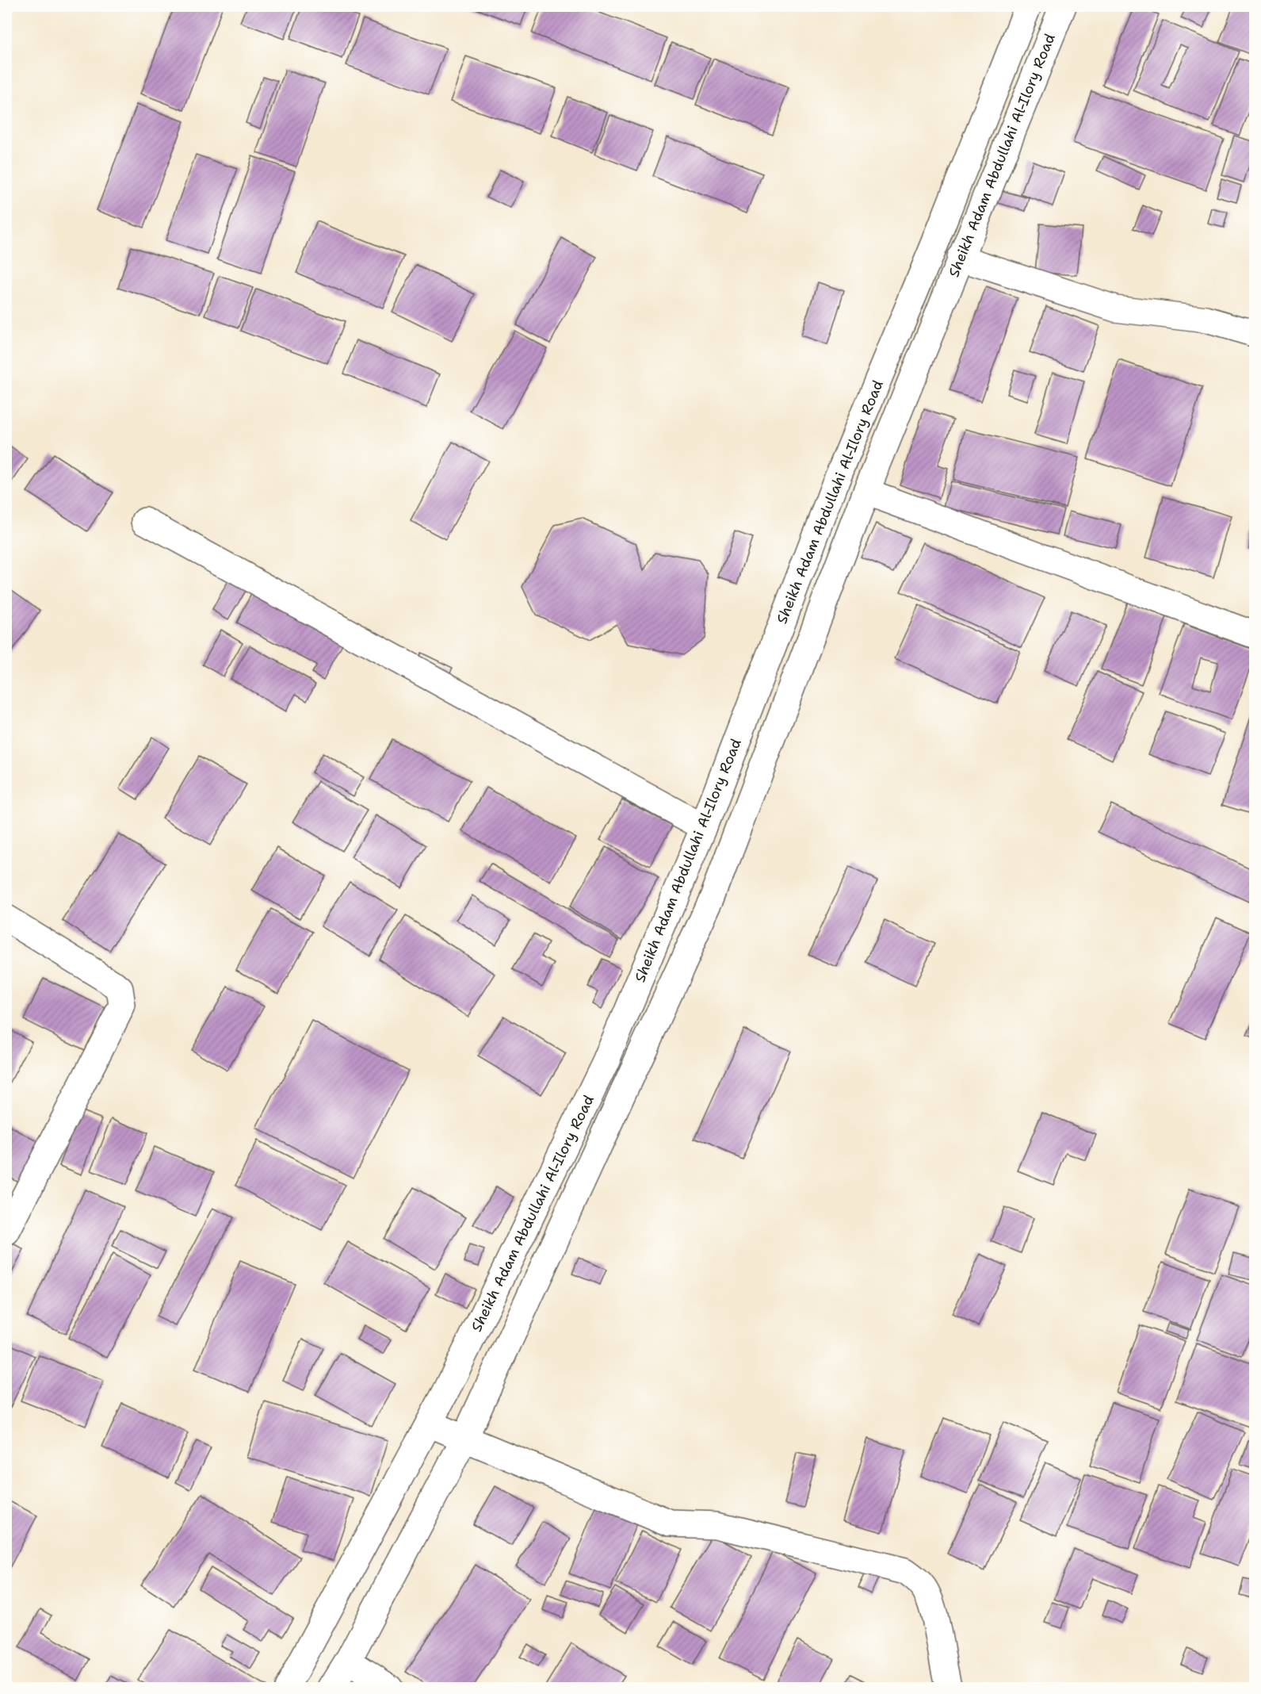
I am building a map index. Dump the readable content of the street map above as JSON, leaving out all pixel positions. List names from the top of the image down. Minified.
{"streets":{"street":["Sheikh Adam Abdullahi Al-Ilory Road"]}}
